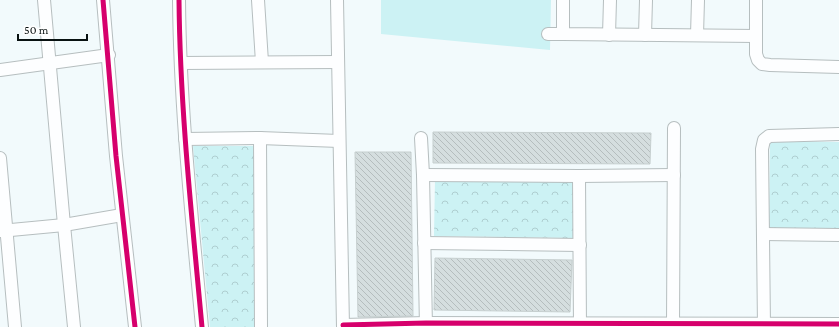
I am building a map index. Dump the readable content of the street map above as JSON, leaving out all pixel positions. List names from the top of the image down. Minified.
{"scale_bar":"50 m"}
